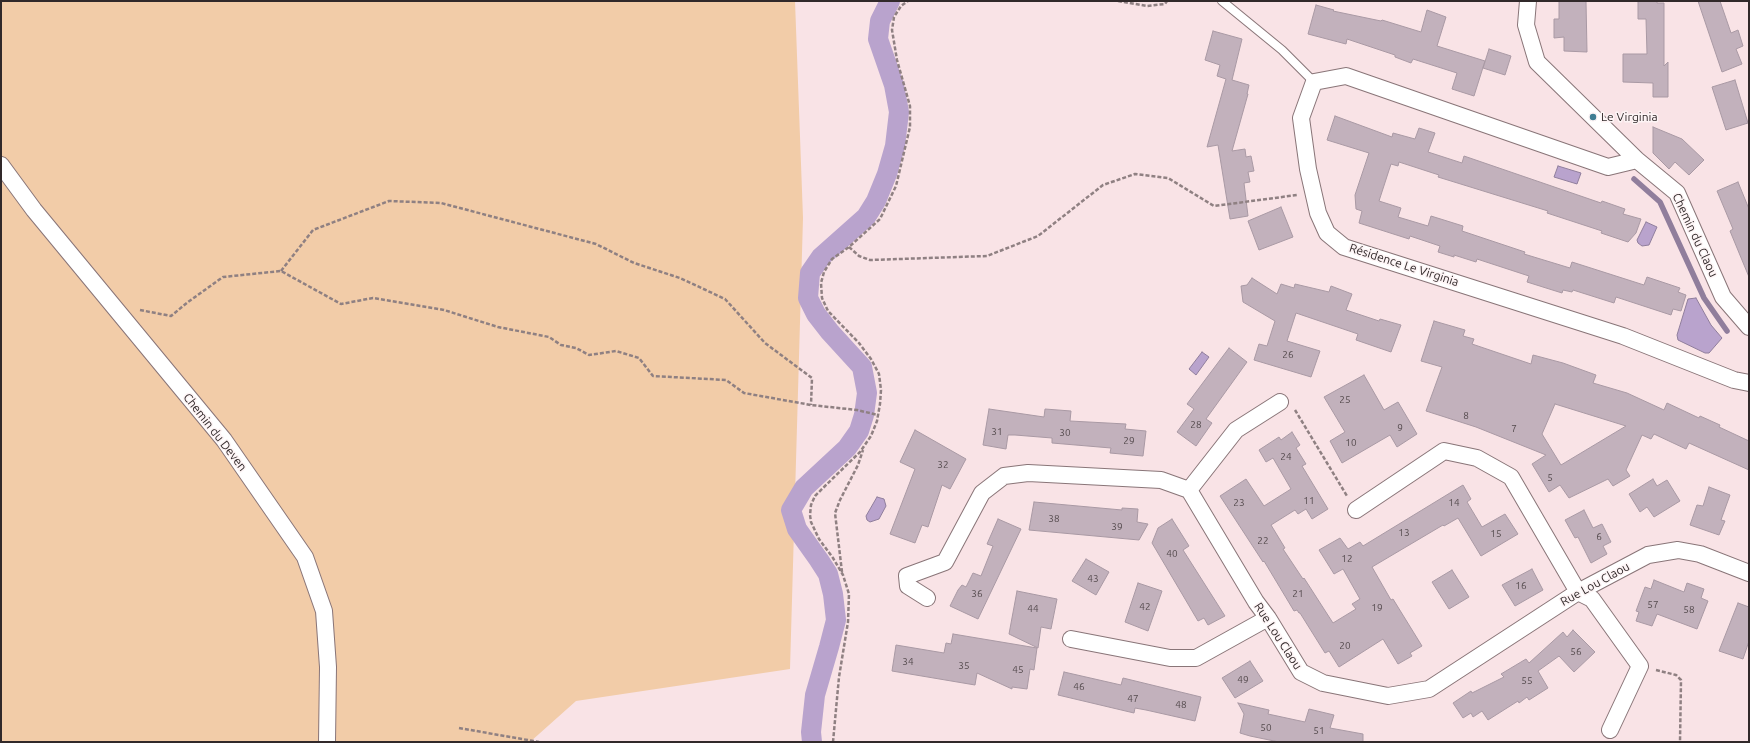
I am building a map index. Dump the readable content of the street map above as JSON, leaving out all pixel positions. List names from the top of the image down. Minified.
{"streets":{"street":["Chemin du Claou","Résidence Le Virginia","Chemin du Deven","Rue Lou Claou"]},"places":["Le Virginia"],"house_numbers":["26","25","8","28","9","7","31","30","29","10","24","32","5","11","23","14","38","39","13","15","6","22","40","12","43","16","36","21","57","42","19","44","58","20","56","34","35","45","49","55","46","47","48","50","51"]}
